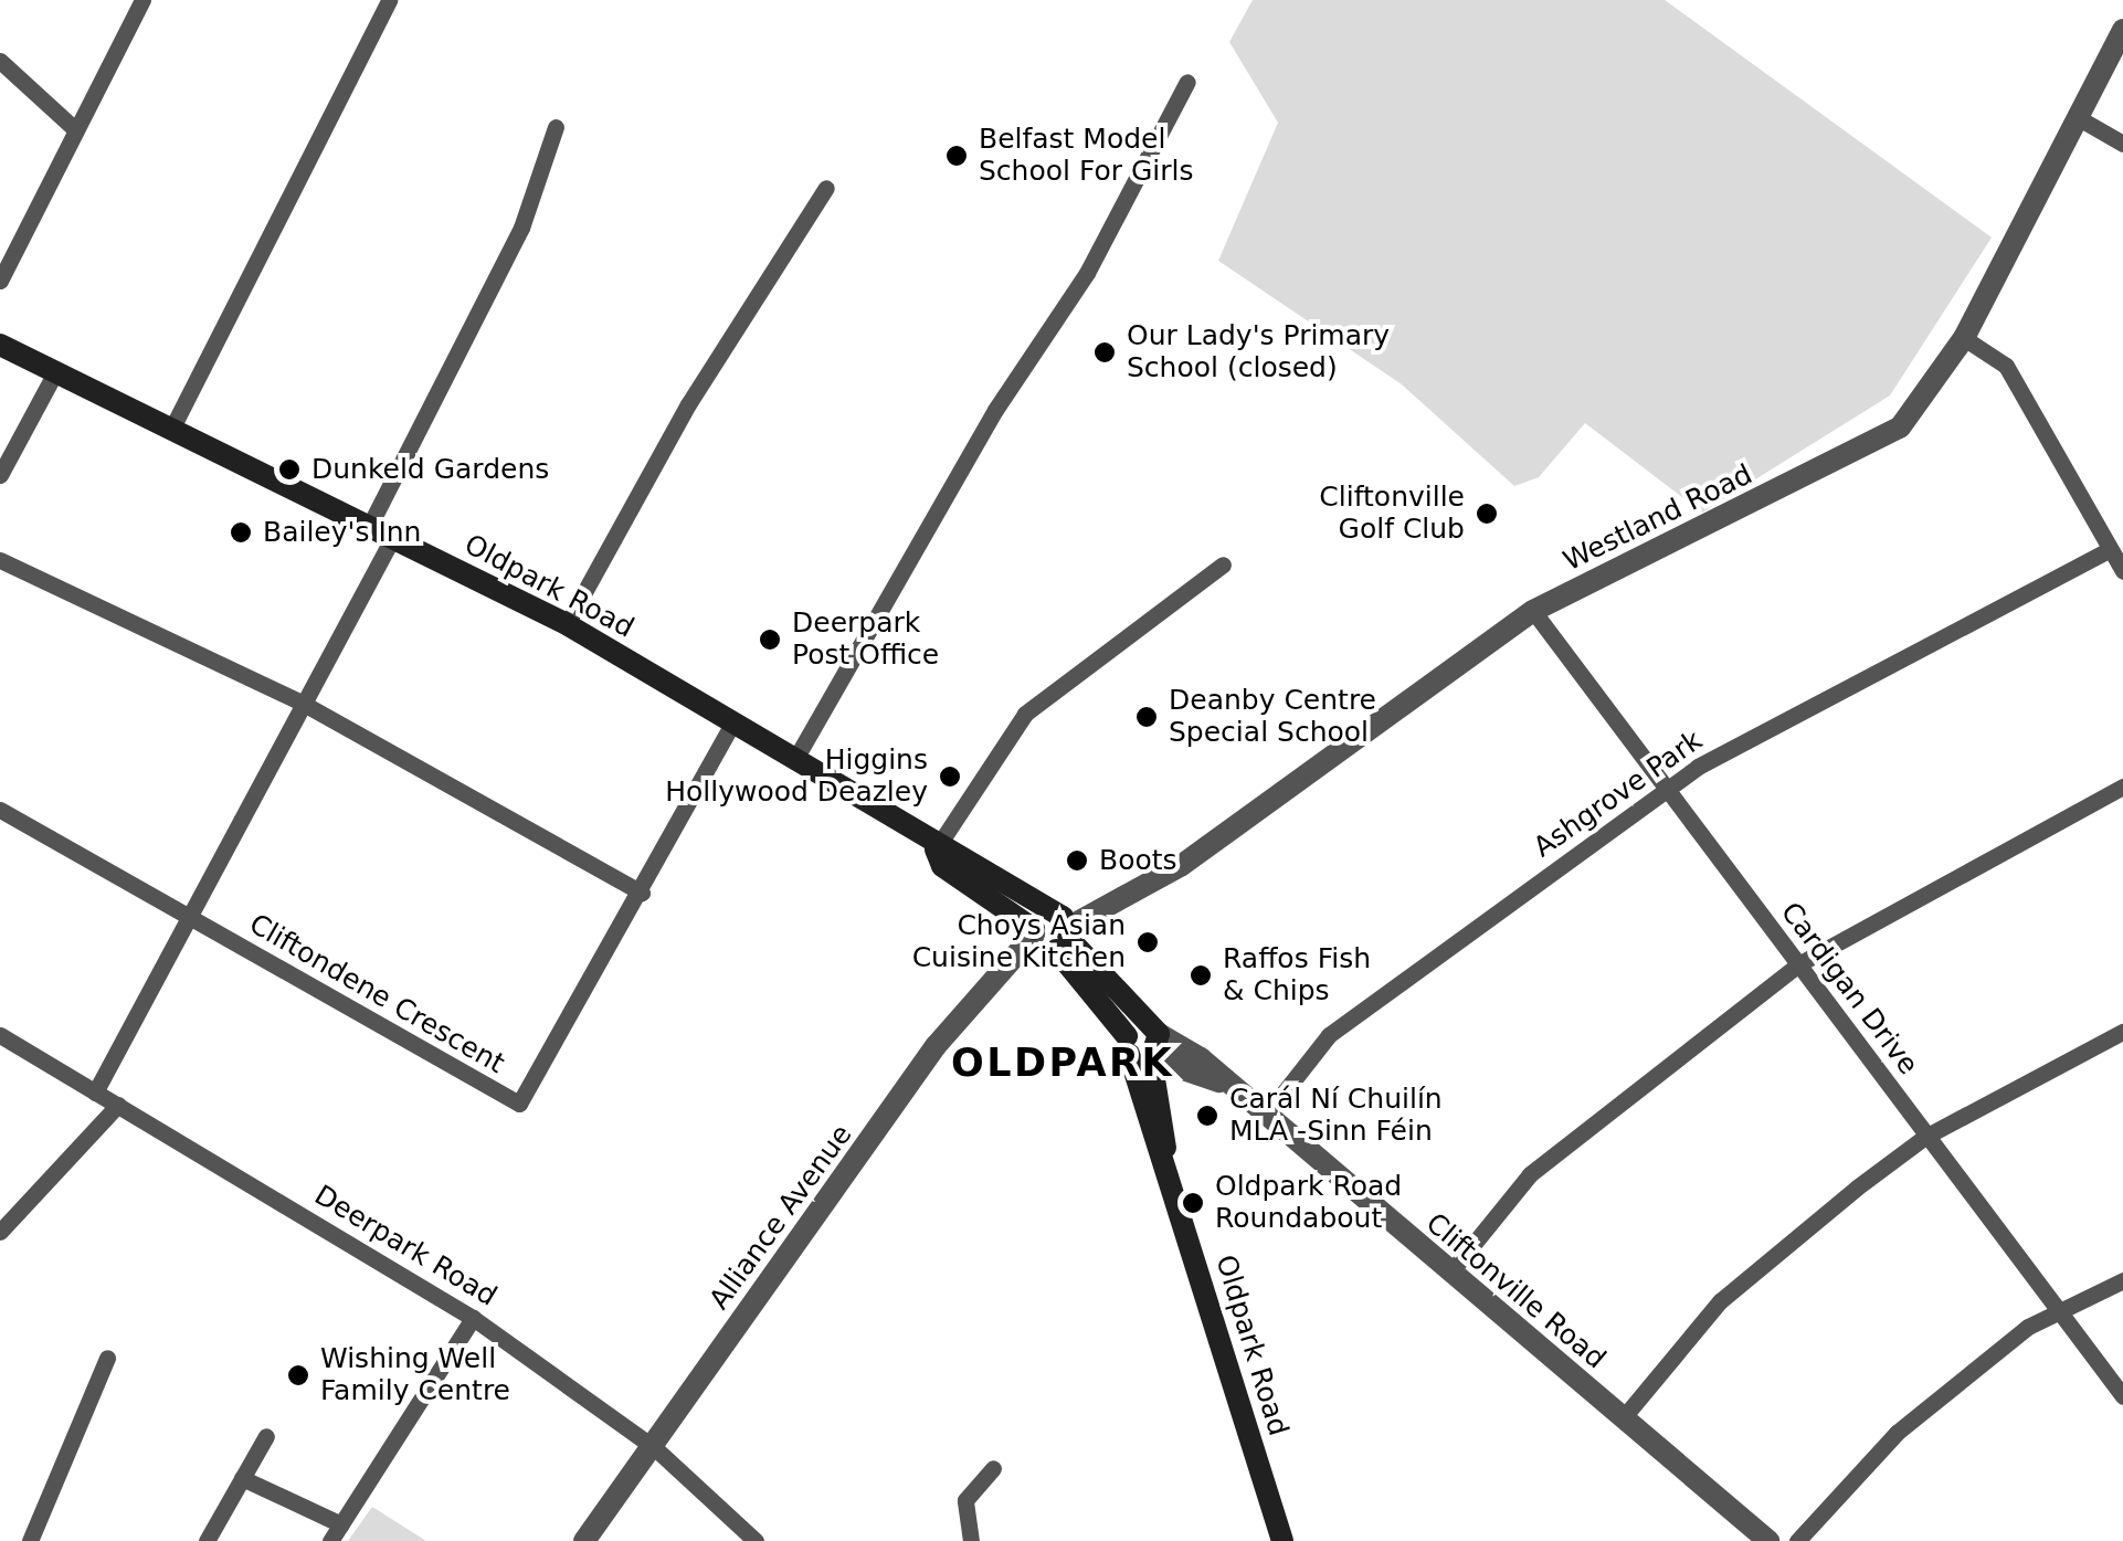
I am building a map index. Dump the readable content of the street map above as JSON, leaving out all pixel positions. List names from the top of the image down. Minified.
{"streets":{"main road":["Oldpark Road","Cliftonville Road"],"street":["Westland Road","Ashgrove Park","Cardigan Drive","Cliftondene Crescent","Alliance Avenue","Deerpark Road"]},"crossings":[["Westland Road","Oldpark Road"],["Westland Road","Cardigan Drive"],["Westland Road","Alliance Avenue"],["Westland Road","Cliftonville Road"],["Oldpark Road","Cliftondene Crescent"],["Oldpark Road","Alliance Avenue"],["Oldpark Road","Cliftonville Road"],["Ashgrove Park","Cardigan Drive"],["Ashgrove Park","Cliftonville Road"],["Alliance Avenue","Deerpark Road"],["Alliance Avenue","Cliftonville Road"]],"districts":["OLDPARK"],"places":["Belfast Model School For Girls","Our Lady's Primary School (closed)","Dunkeld Gardens","Cliftonville Golf Club","Bailey's Inn","Deerpark Post Office","Deanby Centre Special School","Higgins Hollywood Deazley","Boots","Choys Asian Cuisine Kitchen","Raffos Fish & Chips","Carál Ní Chuilín MLA -Sinn Féin","Oldpark Road Roundabout","Wishing Well Family Centre"]}
